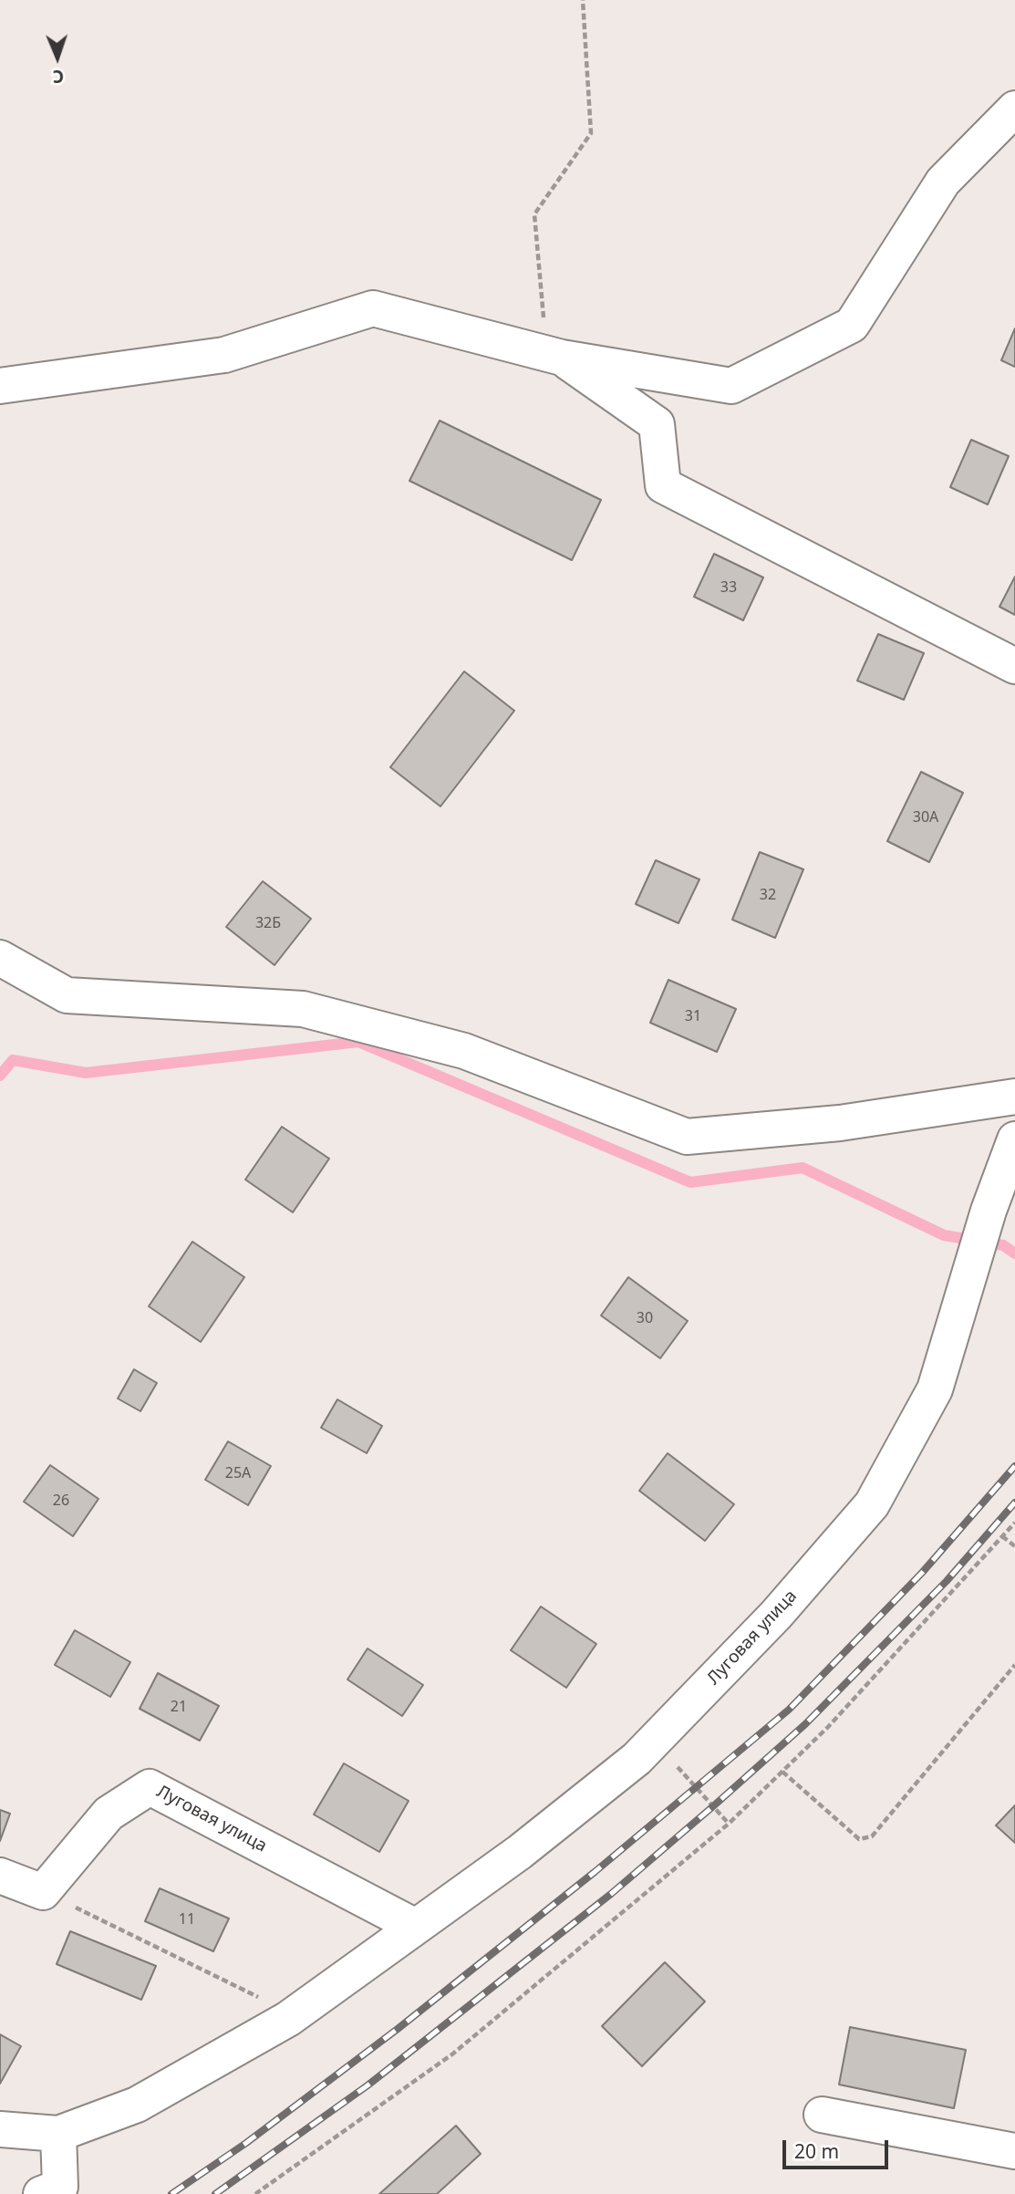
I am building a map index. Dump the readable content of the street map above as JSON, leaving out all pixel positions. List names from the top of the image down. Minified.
{"streets":{"street":["Луговая улица"]},"house_numbers":["33","30А","32","32Б","31","30","25А","26","21","11"],"scale_bar":"20 m","north":"bottom"}
